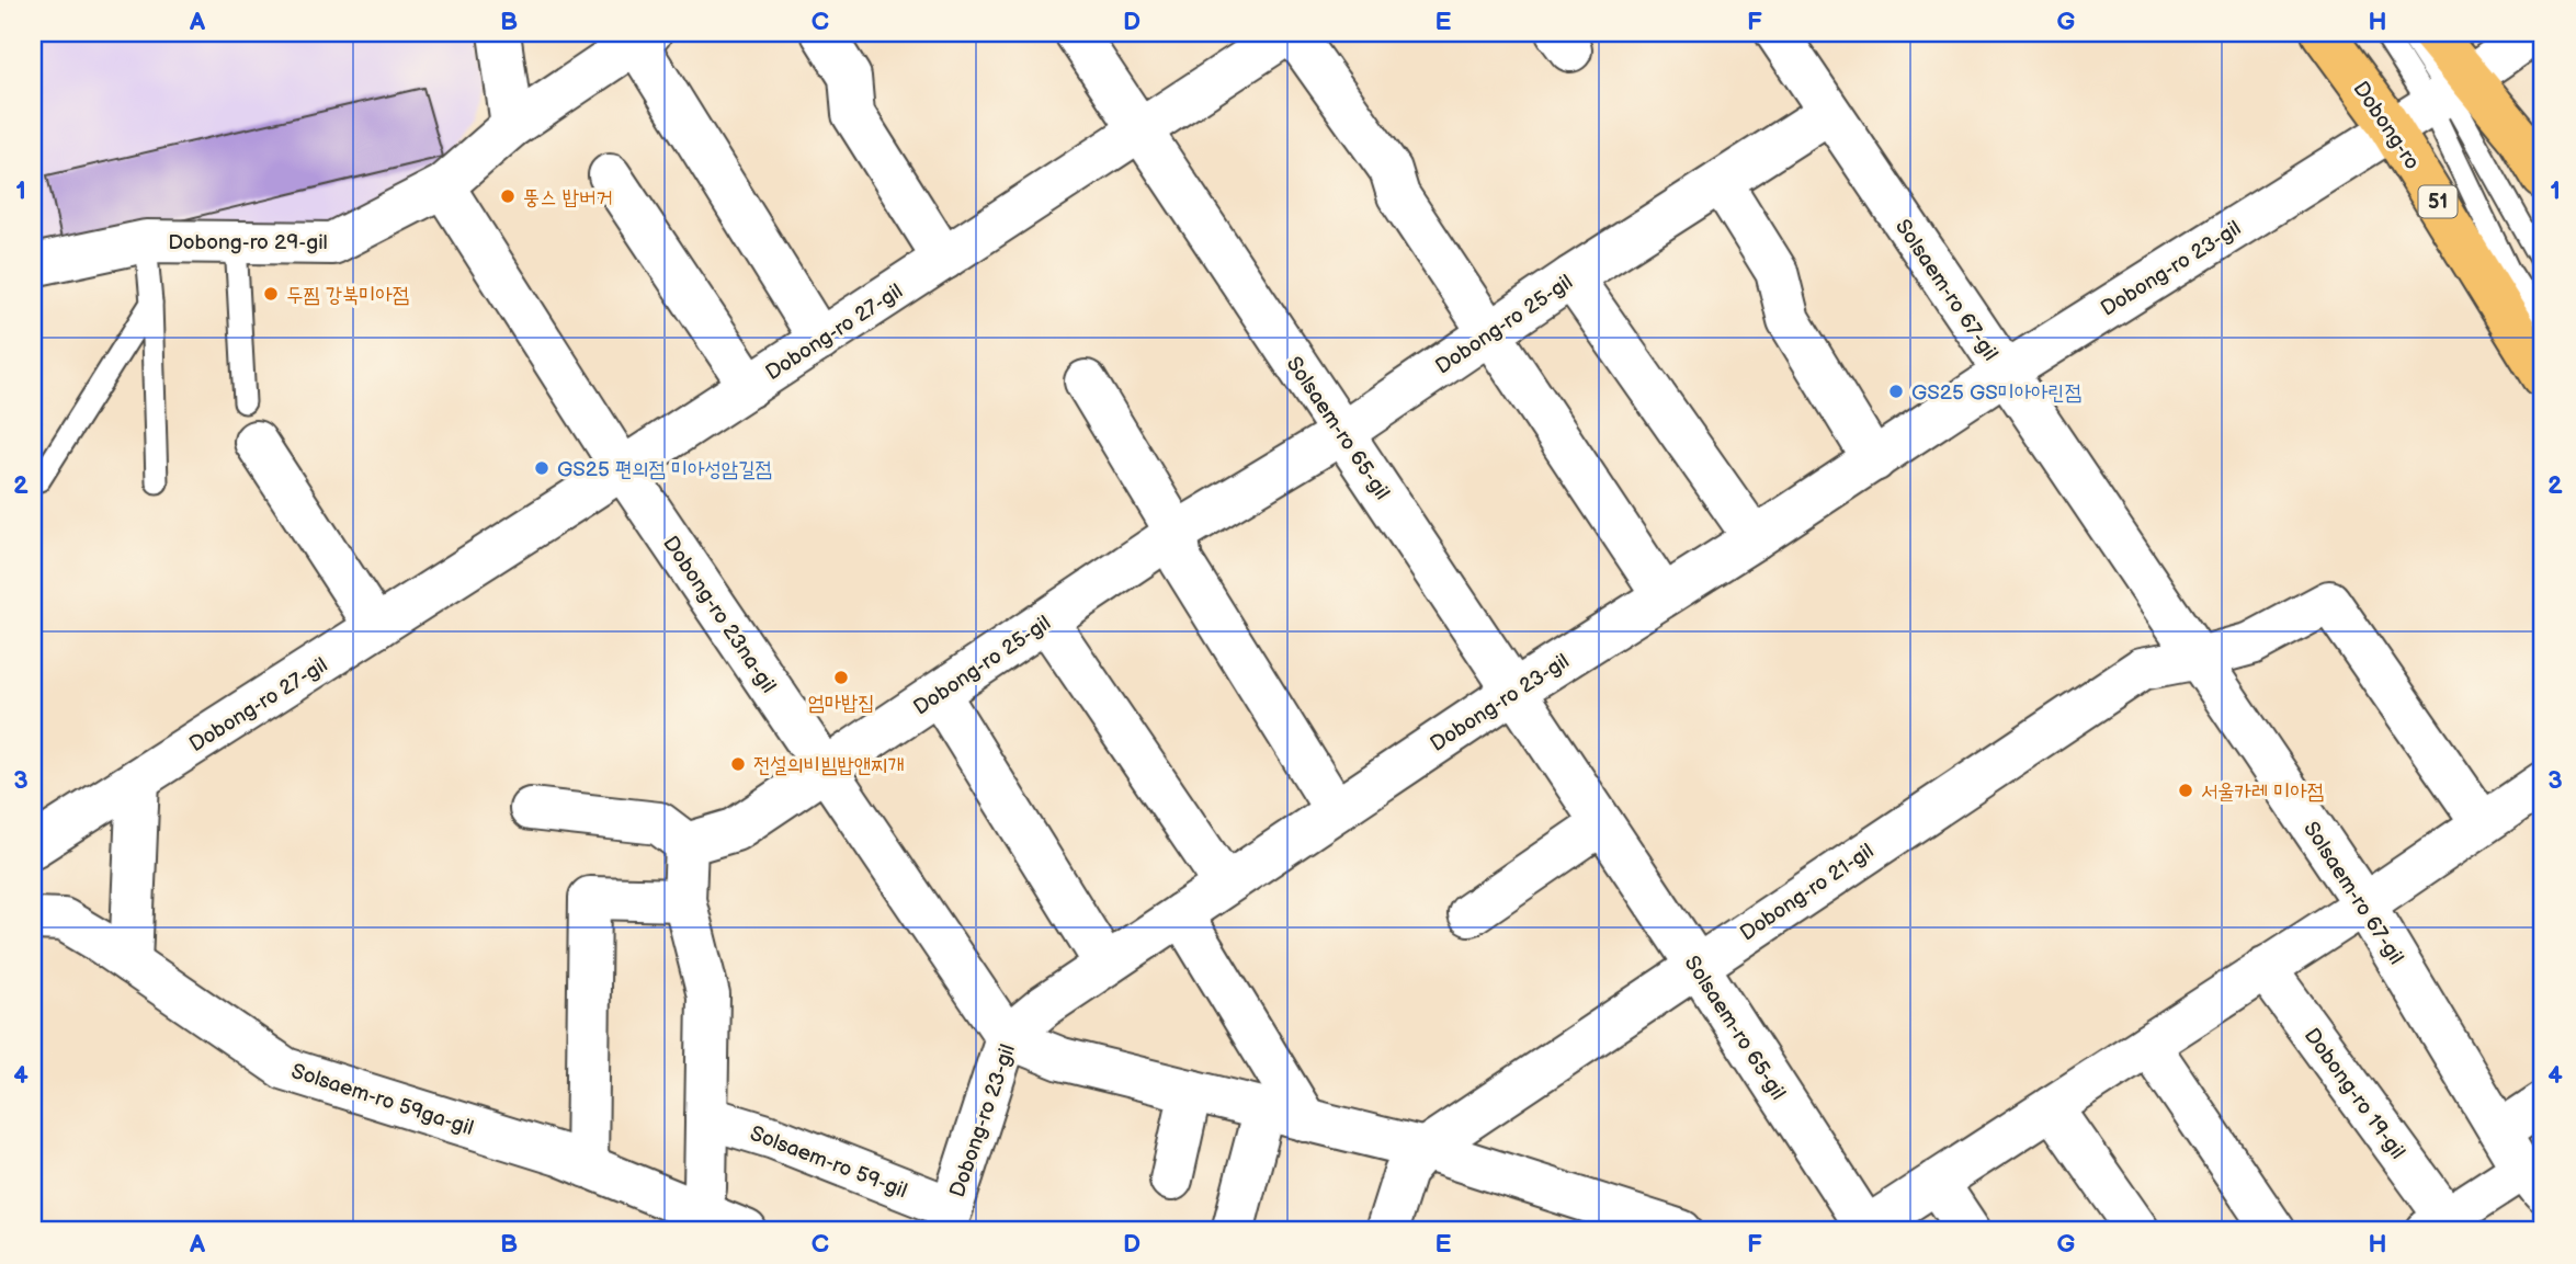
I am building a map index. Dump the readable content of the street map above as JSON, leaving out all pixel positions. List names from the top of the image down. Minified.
{"streets":{"main road":["Dobong-ro","51"],"street":["Dobong-ro 29-gil","Dobong-ro 23-gil","Solsaem-ro 67-gil","Dobong-ro 25-gil","Dobong-ro 27-gil","Solsaem-ro 65-gil","Dobong-ro 23na-gil","Dobong-ro 21-gil","Dobong-ro 19-gil","Solsaem-ro 59ga-gil","Solsaem-ro 59-gil"]},"crossings":[["Dobong-ro","Dobong-ro 23-gil"],["Dobong-ro 29-gil","Dobong-ro 27-gil"],["Dobong-ro 29-gil","Dobong-ro 23na-gil"],["Dobong-ro 23-gil","Solsaem-ro 67-gil"],["Dobong-ro 23-gil","Solsaem-ro 65-gil"],["Dobong-ro 23-gil","Dobong-ro 23na-gil"],["Dobong-ro 23-gil","Solsaem-ro 59-gil"],["Solsaem-ro 67-gil","Dobong-ro 25-gil"],["Solsaem-ro 67-gil","Dobong-ro 21-gil"],["Dobong-ro 25-gil","Dobong-ro 27-gil"],["Dobong-ro 25-gil","Solsaem-ro 65-gil"],["Dobong-ro 25-gil","Dobong-ro 23na-gil"],["Dobong-ro 27-gil","Solsaem-ro 65-gil"],["Dobong-ro 27-gil","Dobong-ro 23na-gil"],["Solsaem-ro 65-gil","Dobong-ro 21-gil"]],"places":["뚱스 밥버거","두찜 강북미아점","GS25 GS미아아린점","GS25 편의점 미아성암길점","엄마밥집","전설의비빔밥앤찌개","서울카레 미아점"],"grid":{"columns":["A","B","C","D","E","F","G","H"],"rows":["1","2","3","4"]}}
